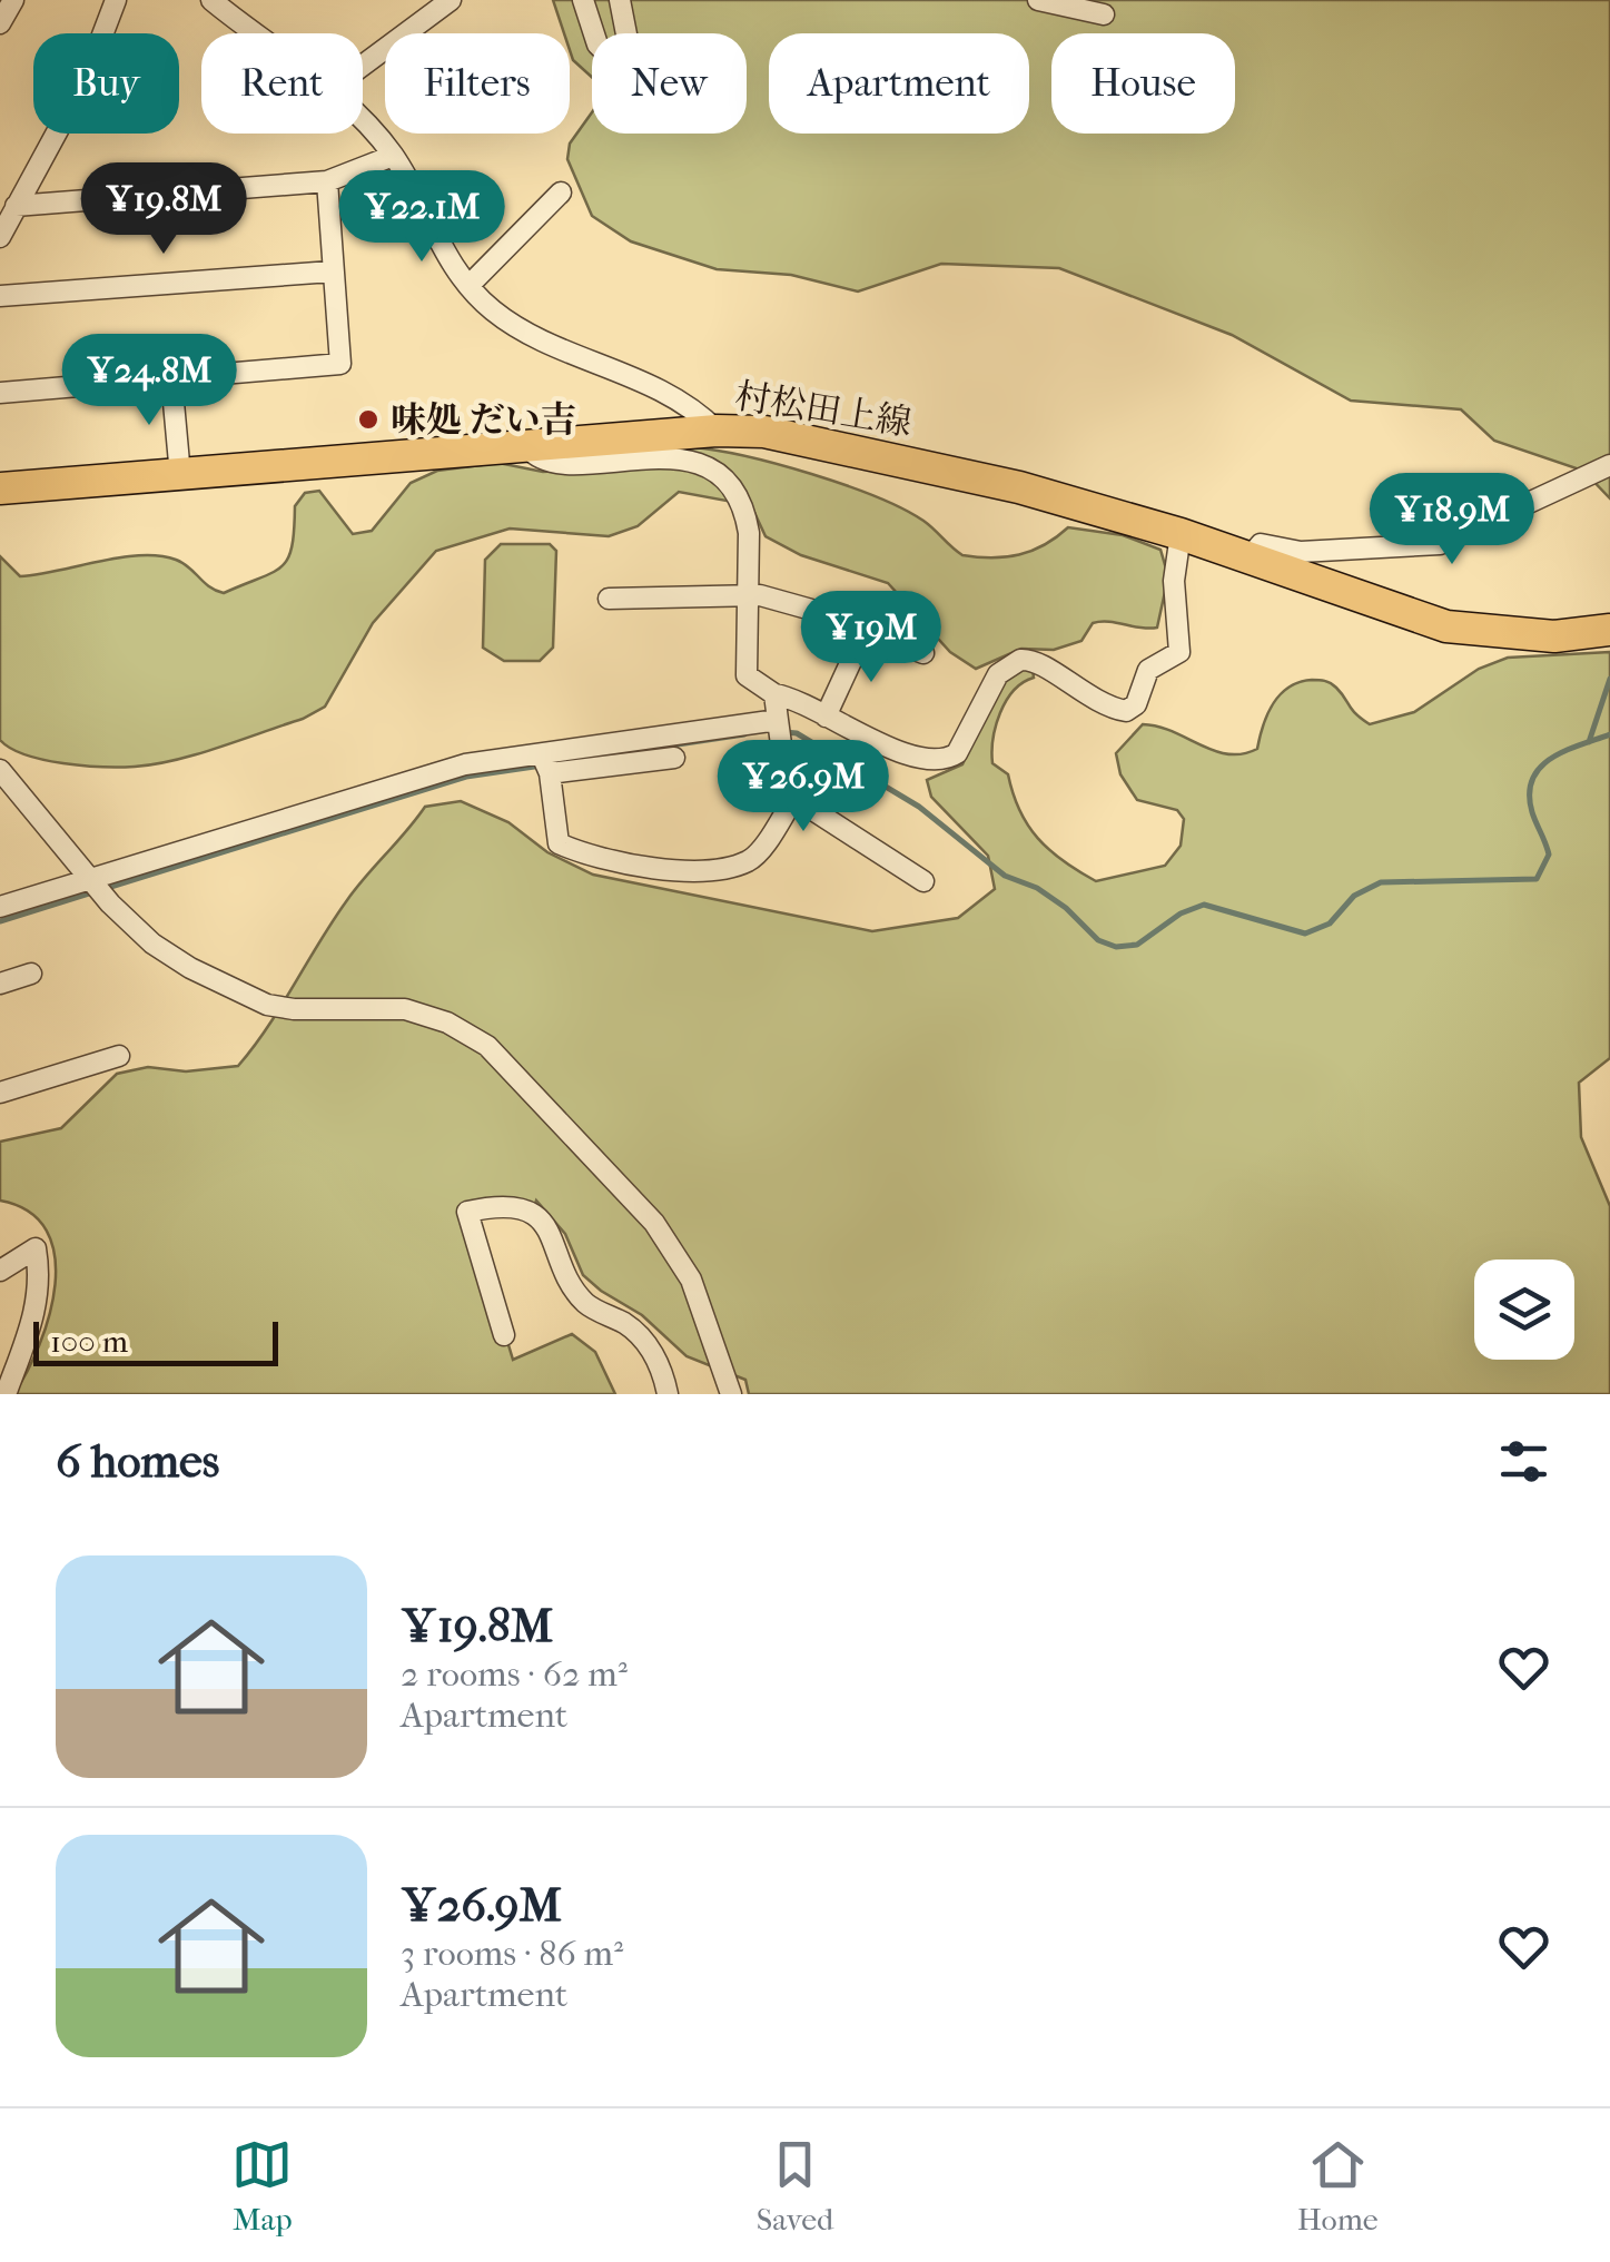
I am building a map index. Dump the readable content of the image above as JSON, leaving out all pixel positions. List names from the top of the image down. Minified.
{"streets":{"main road":["村松田上線"]},"places":["味処 だい吉"],"scale_bar":"100 m","page":{"chip":["Buy","Rent","Filters","New","Apartment","House"],"price":["¥19.8M","¥22.1M","¥24.8M","¥18.9M","¥19M","¥26.9M"],"scale":"100 m","heading":"6 homes","list":[{"name":"¥19.8M","note":"2 rooms · 62 m² · Apartment"},{"name":"¥26.9M","note":"3 rooms · 86 m² · Apartment"}],"tabs":["Map","Saved","Home"]}}
